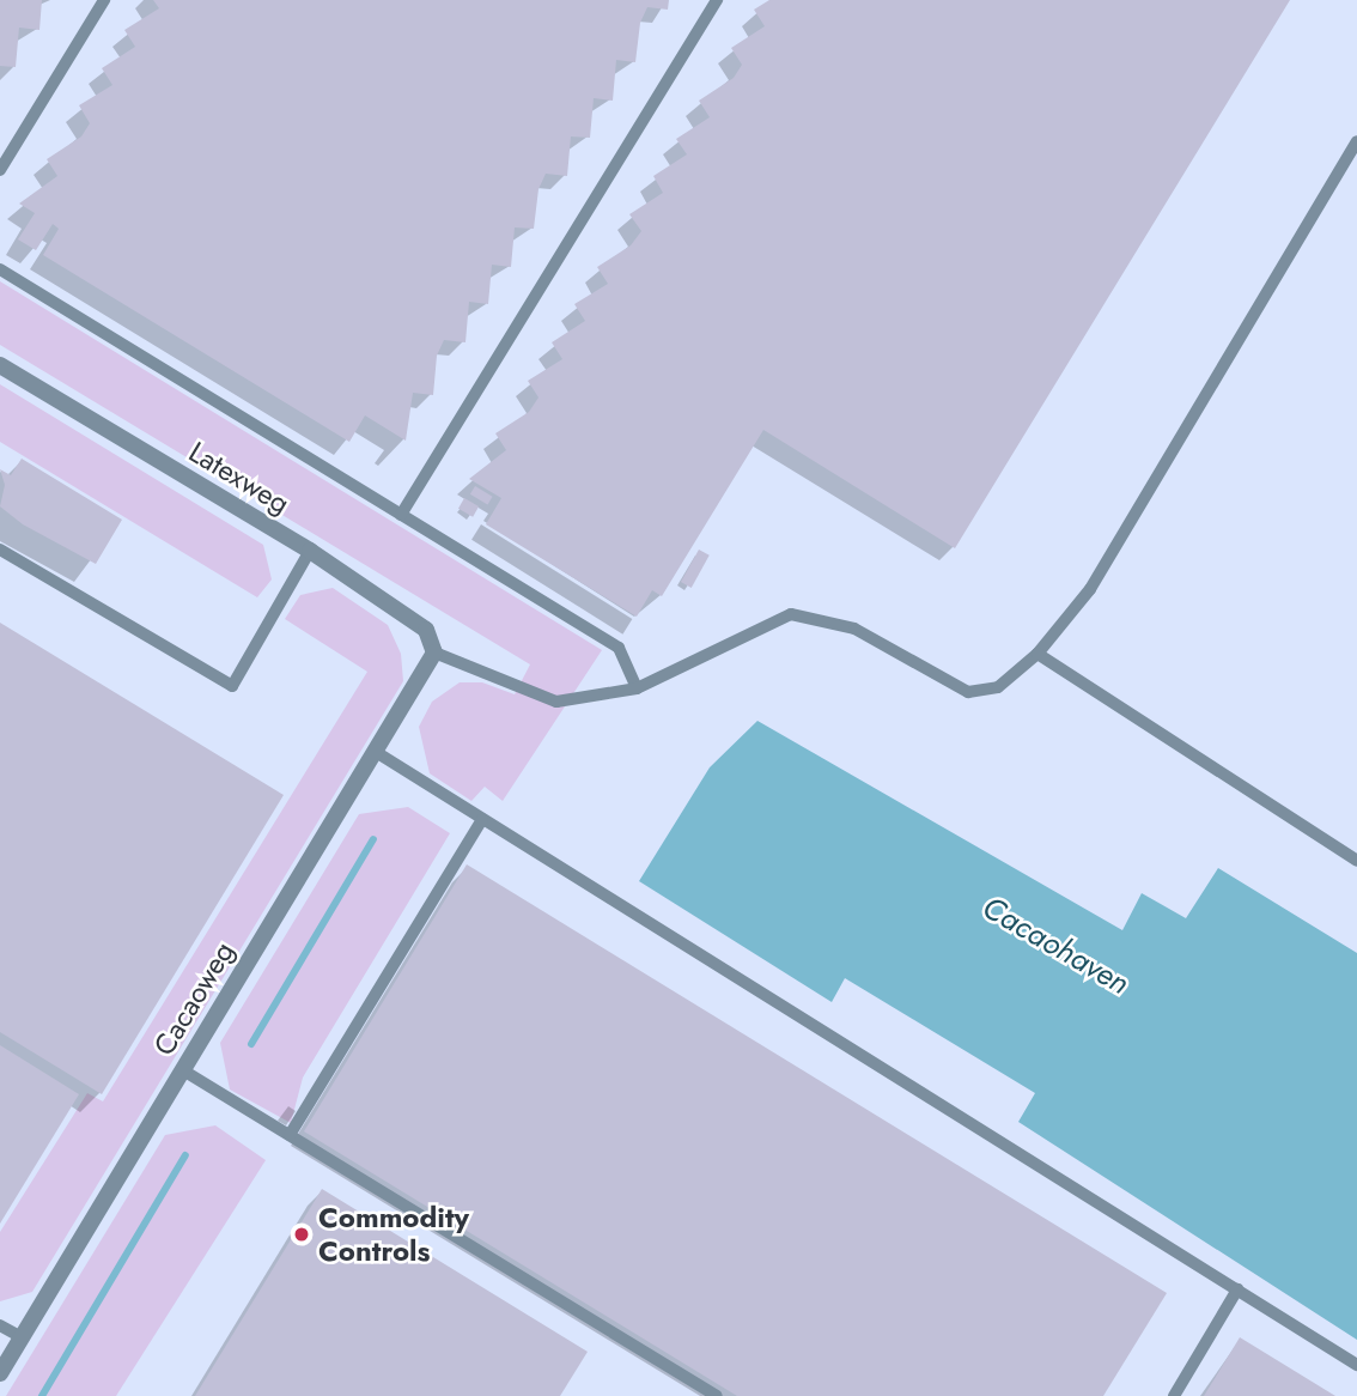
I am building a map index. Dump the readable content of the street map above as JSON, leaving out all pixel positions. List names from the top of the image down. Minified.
{"streets":{"street":["Latexweg","Cacaoweg"]},"crossings":[["Latexweg","Cacaoweg"]],"water":["Cacaohaven"],"places":["Commodity Controls"]}
